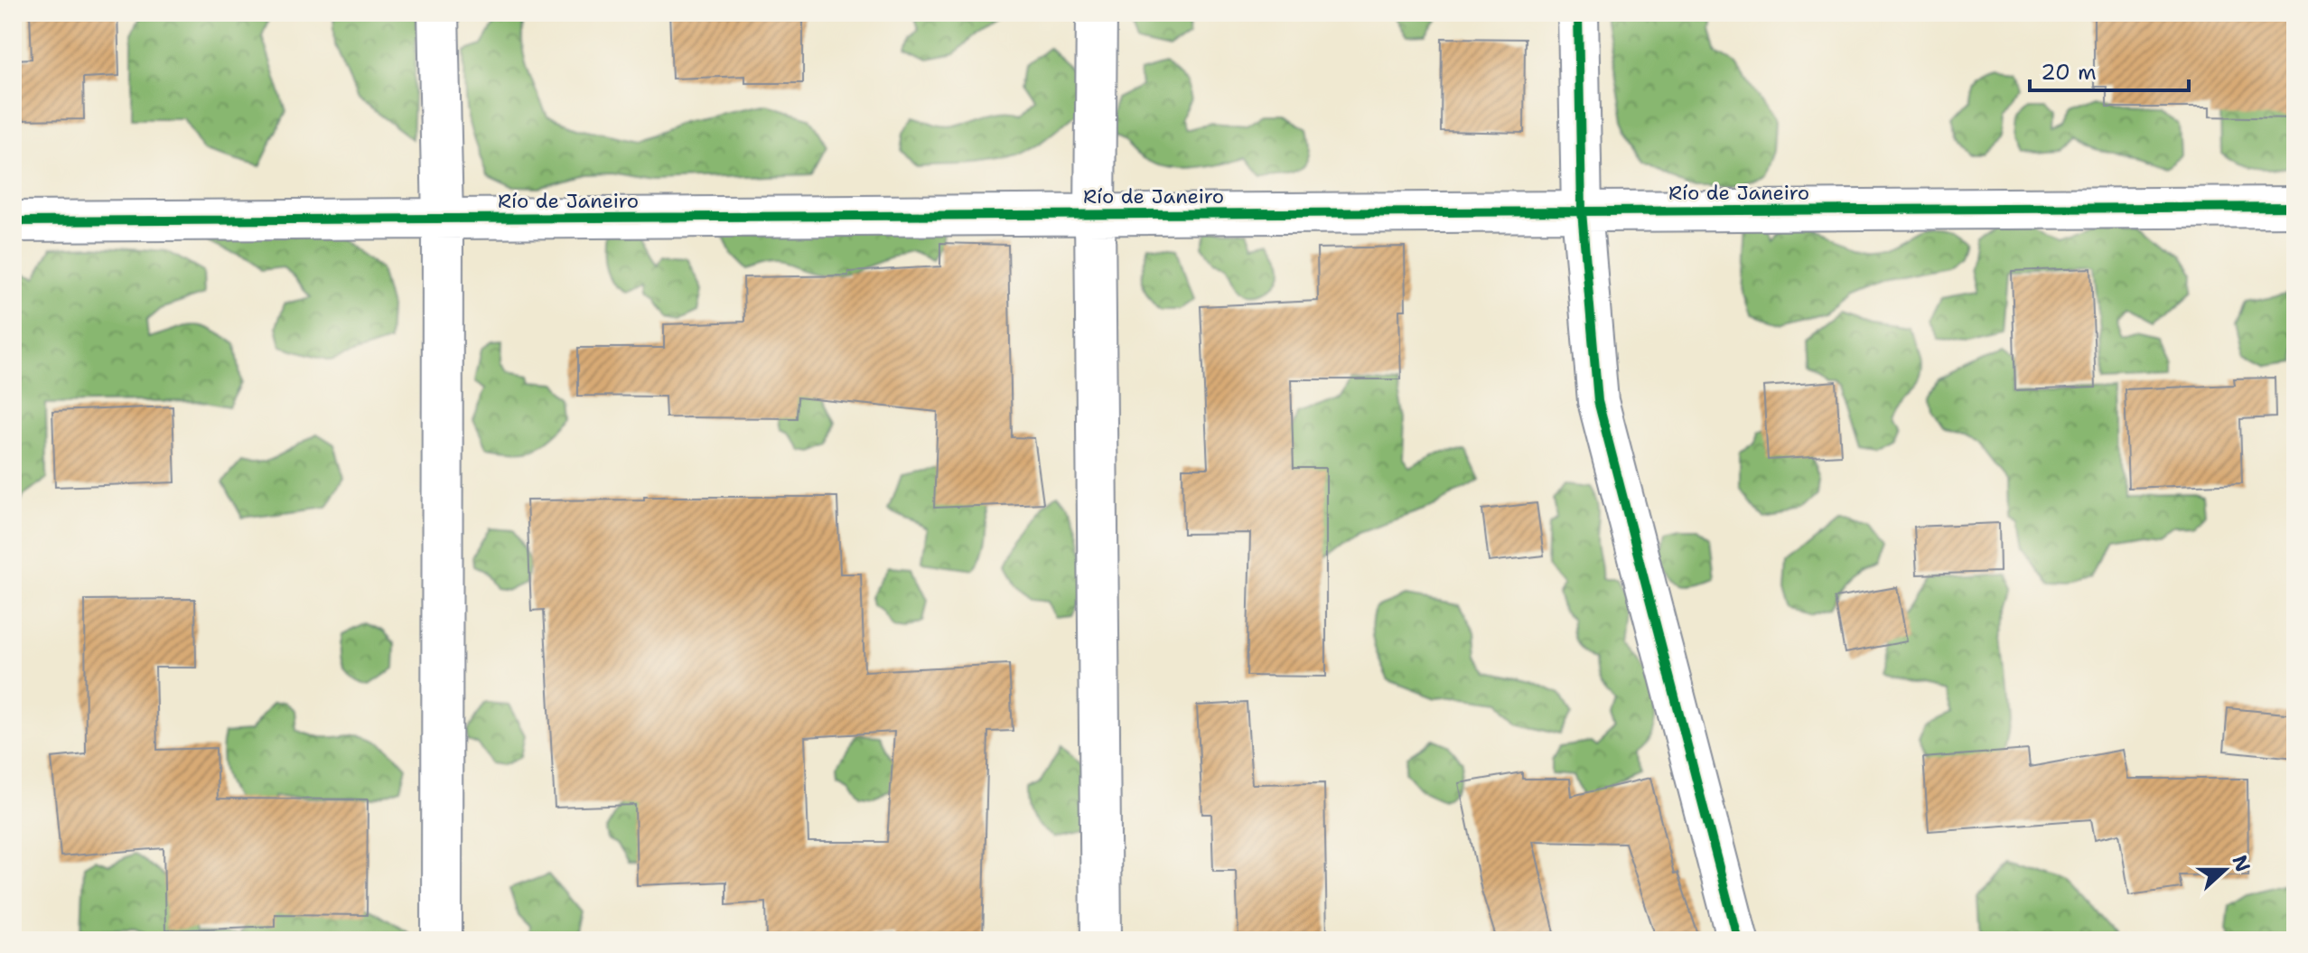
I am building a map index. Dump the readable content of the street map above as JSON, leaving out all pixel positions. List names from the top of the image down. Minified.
{"streets":{"street":["Río de Janeiro"]},"scale_bar":"20 m","north":"right"}
